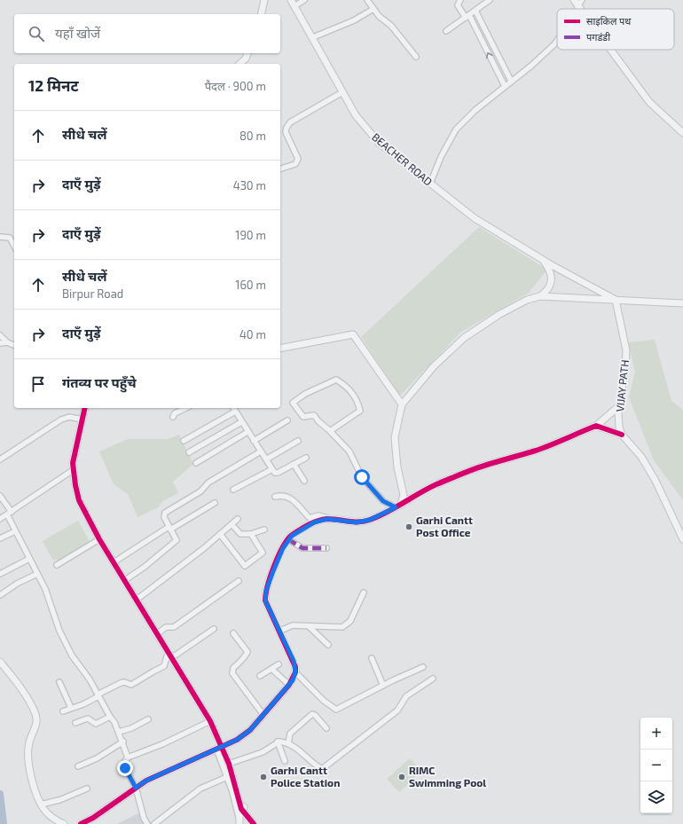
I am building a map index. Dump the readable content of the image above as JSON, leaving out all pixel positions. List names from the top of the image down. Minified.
{"streets":{"street":["BEACHER ROAD","VIJAY PATH"]},"crossings":[["BEACHER ROAD","VIJAY PATH"]],"places":["Garhi Cantt Post Office","Garhi Cantt Police Station","RIMC Swimming Pool"],"legend":["साइकिल पथ","पगडंडी"],"page":{"search":"यहाँ खोजें","heading":["12 मिनट","पैदल · 900 m"],"list":[["सीधे चलें","80 m"],["दाएँ मुड़ें","430 m"],["दाएँ मुड़ें","190 m"],["सीधे चलें","Birpur Road","160 m"],["दाएँ मुड़ें","40 m"],"गंतव्य पर पहुँचे"],"map_buttons":["+","−"]}}
